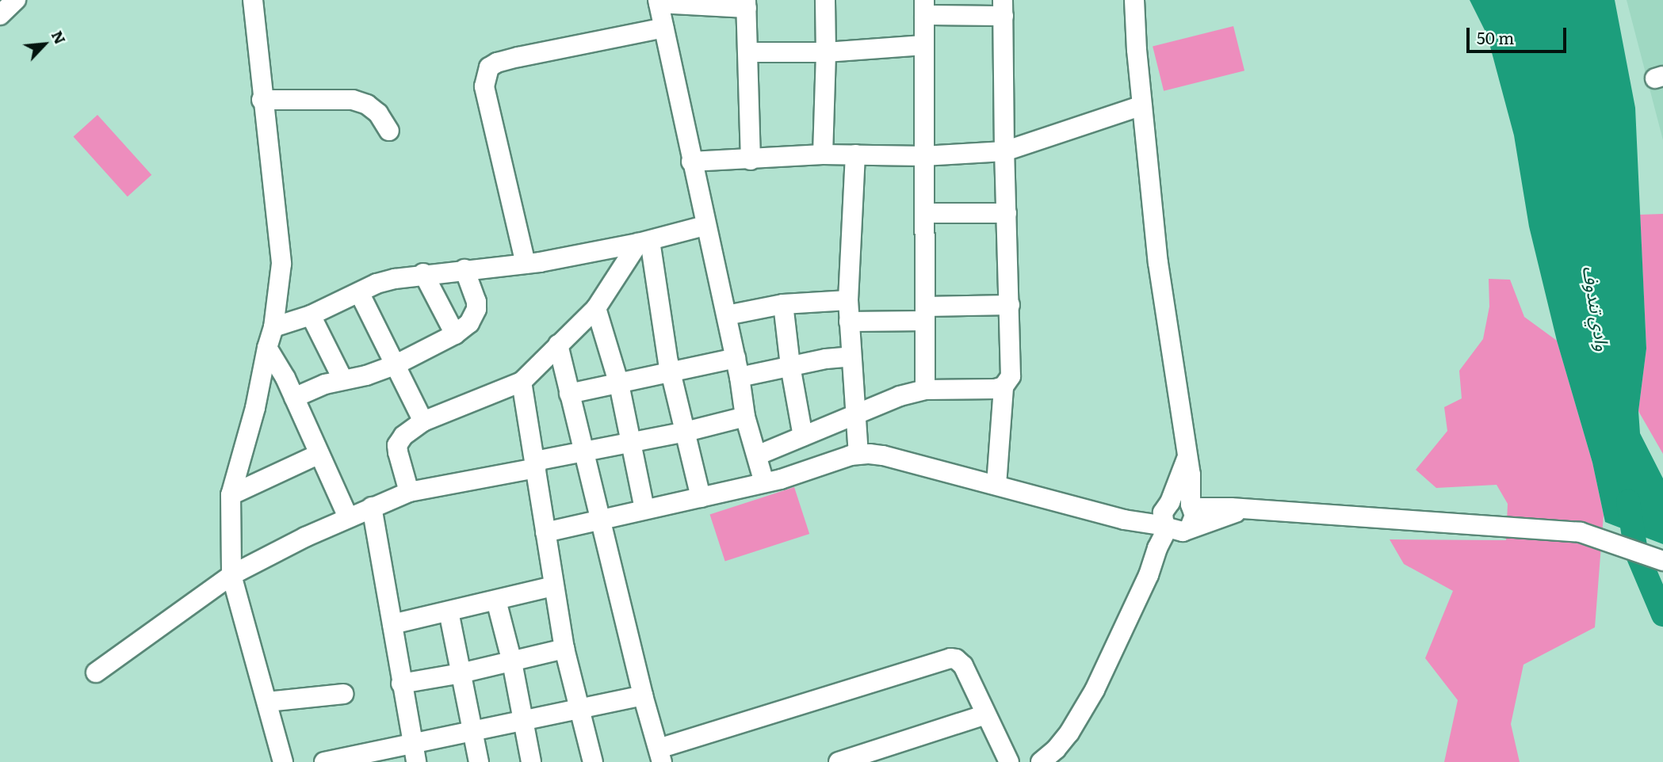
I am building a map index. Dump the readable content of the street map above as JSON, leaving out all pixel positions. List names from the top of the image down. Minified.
{"water":["وادي تندوف"],"scale_bar":"50 m","north":"top right"}
